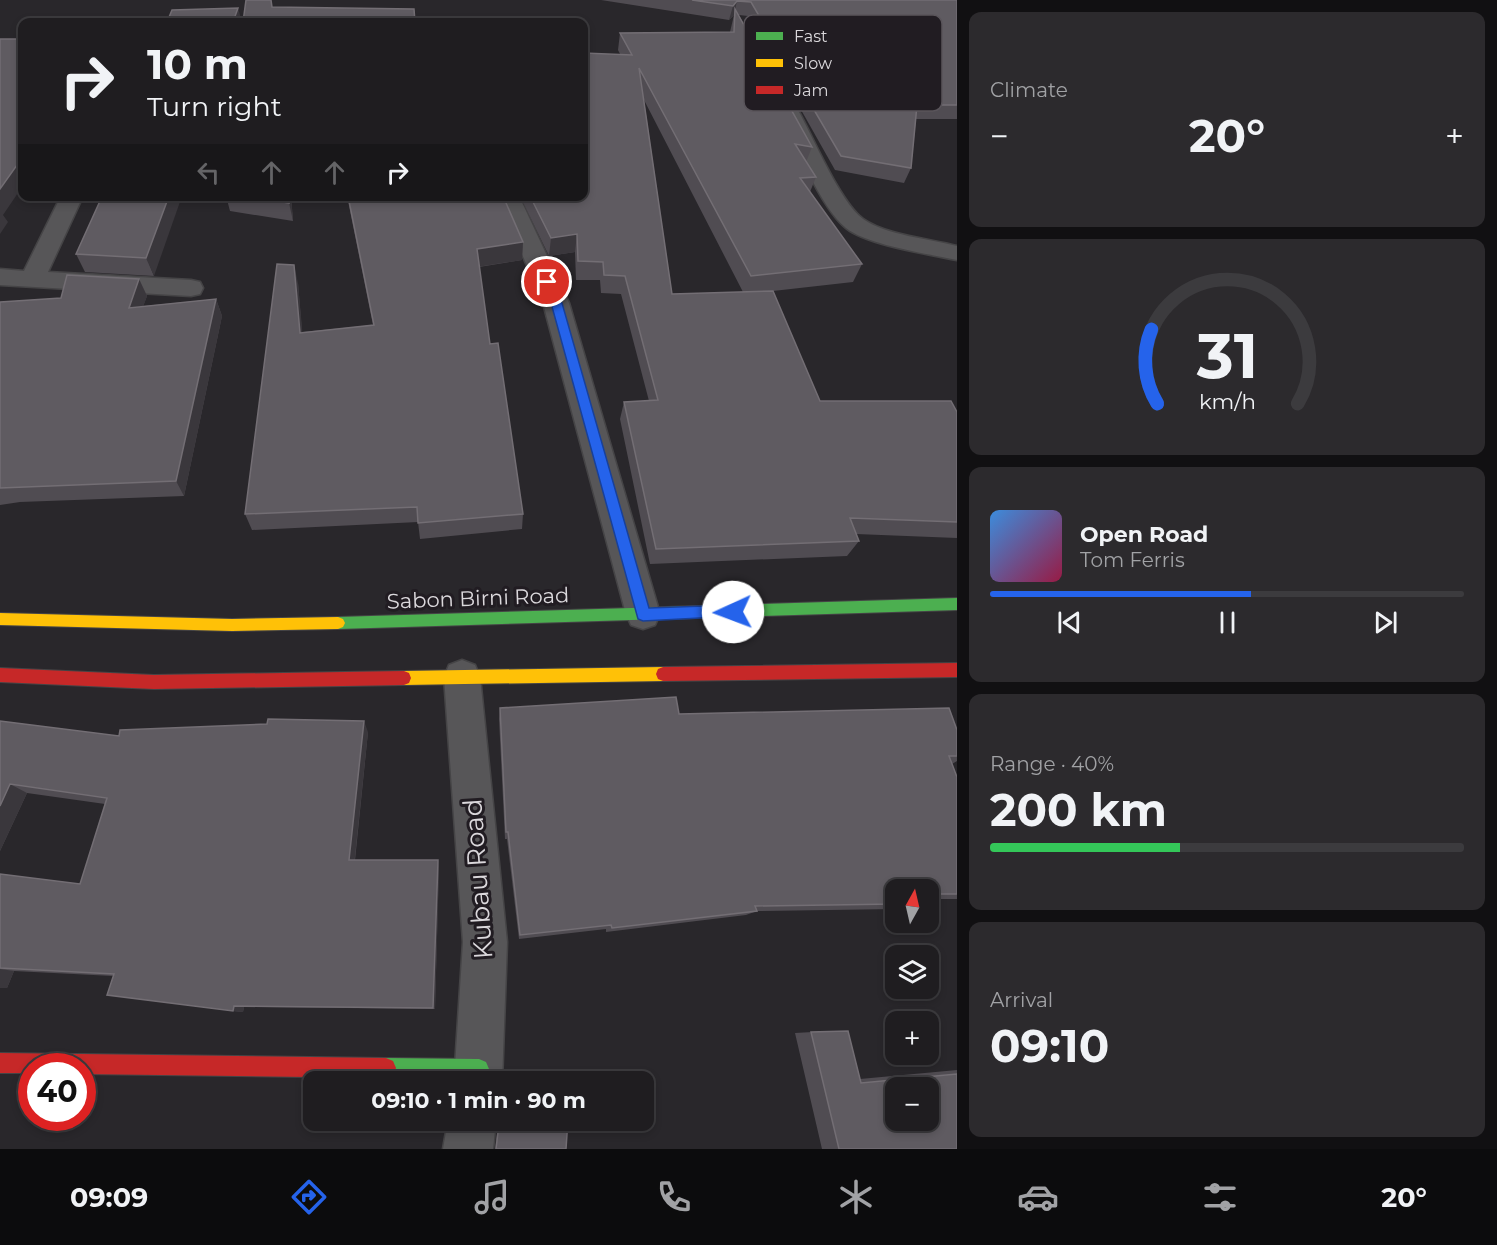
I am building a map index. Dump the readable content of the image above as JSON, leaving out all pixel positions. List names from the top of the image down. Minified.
{"streets":{"street":["Sabon Birni Road","Kubau Road"]},"legend":["Fast","Slow","Jam"],"north":"top","page":{"tile":["Climate",["Range · 40%","200 km"],["Arrival","09:10"]],"turn":["10 m","Turn right"],"heat":["−","20°","+"],"song":["Open Road","Tom Ferris"],"map_buttons":["+","−"],"limit":"40","trip":"09:10 · 1 min · 90 m","tabs":["09:09","20°"],"gauge":["31","km/h"]}}
